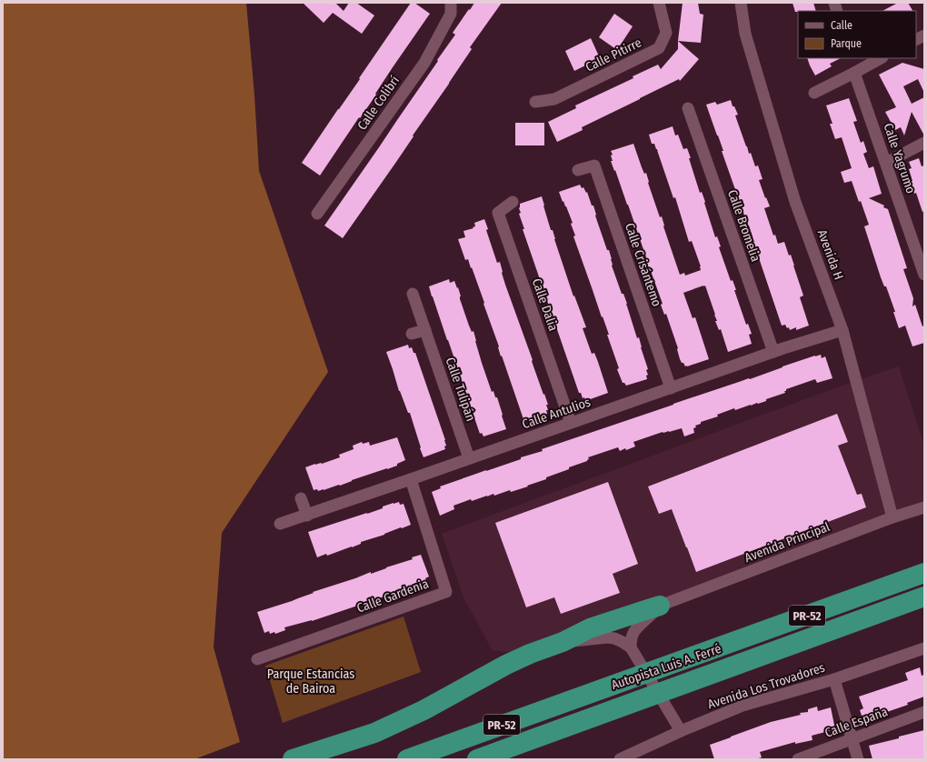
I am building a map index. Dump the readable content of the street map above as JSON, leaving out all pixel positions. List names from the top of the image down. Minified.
{"streets":{"highway":["PR-52","Autopista Luis A. Ferré"],"street":["Calle Pitirre","Calle Colibrí","Calle Yagrumo","Calle Bromelia","Avenida H","Calle Crisántemo","Calle Dalia","Calle Tulipán","Calle Antulios","Avenida Principal","Calle Gardenia","Avenida Los Trovadores","Calle España"]},"crossings":[["Calle Bromelia","Calle Antulios"],["Avenida H","Calle Antulios"],["Avenida H","Avenida Principal"],["Calle Crisántemo","Calle Antulios"],["Calle Dalia","Calle Antulios"],["Calle Tulipán","Calle Antulios"],["Calle Antulios","Calle Gardenia"]],"parks":["Parque Estancias de Bairoa"],"legend":["Calle","Parque"]}
